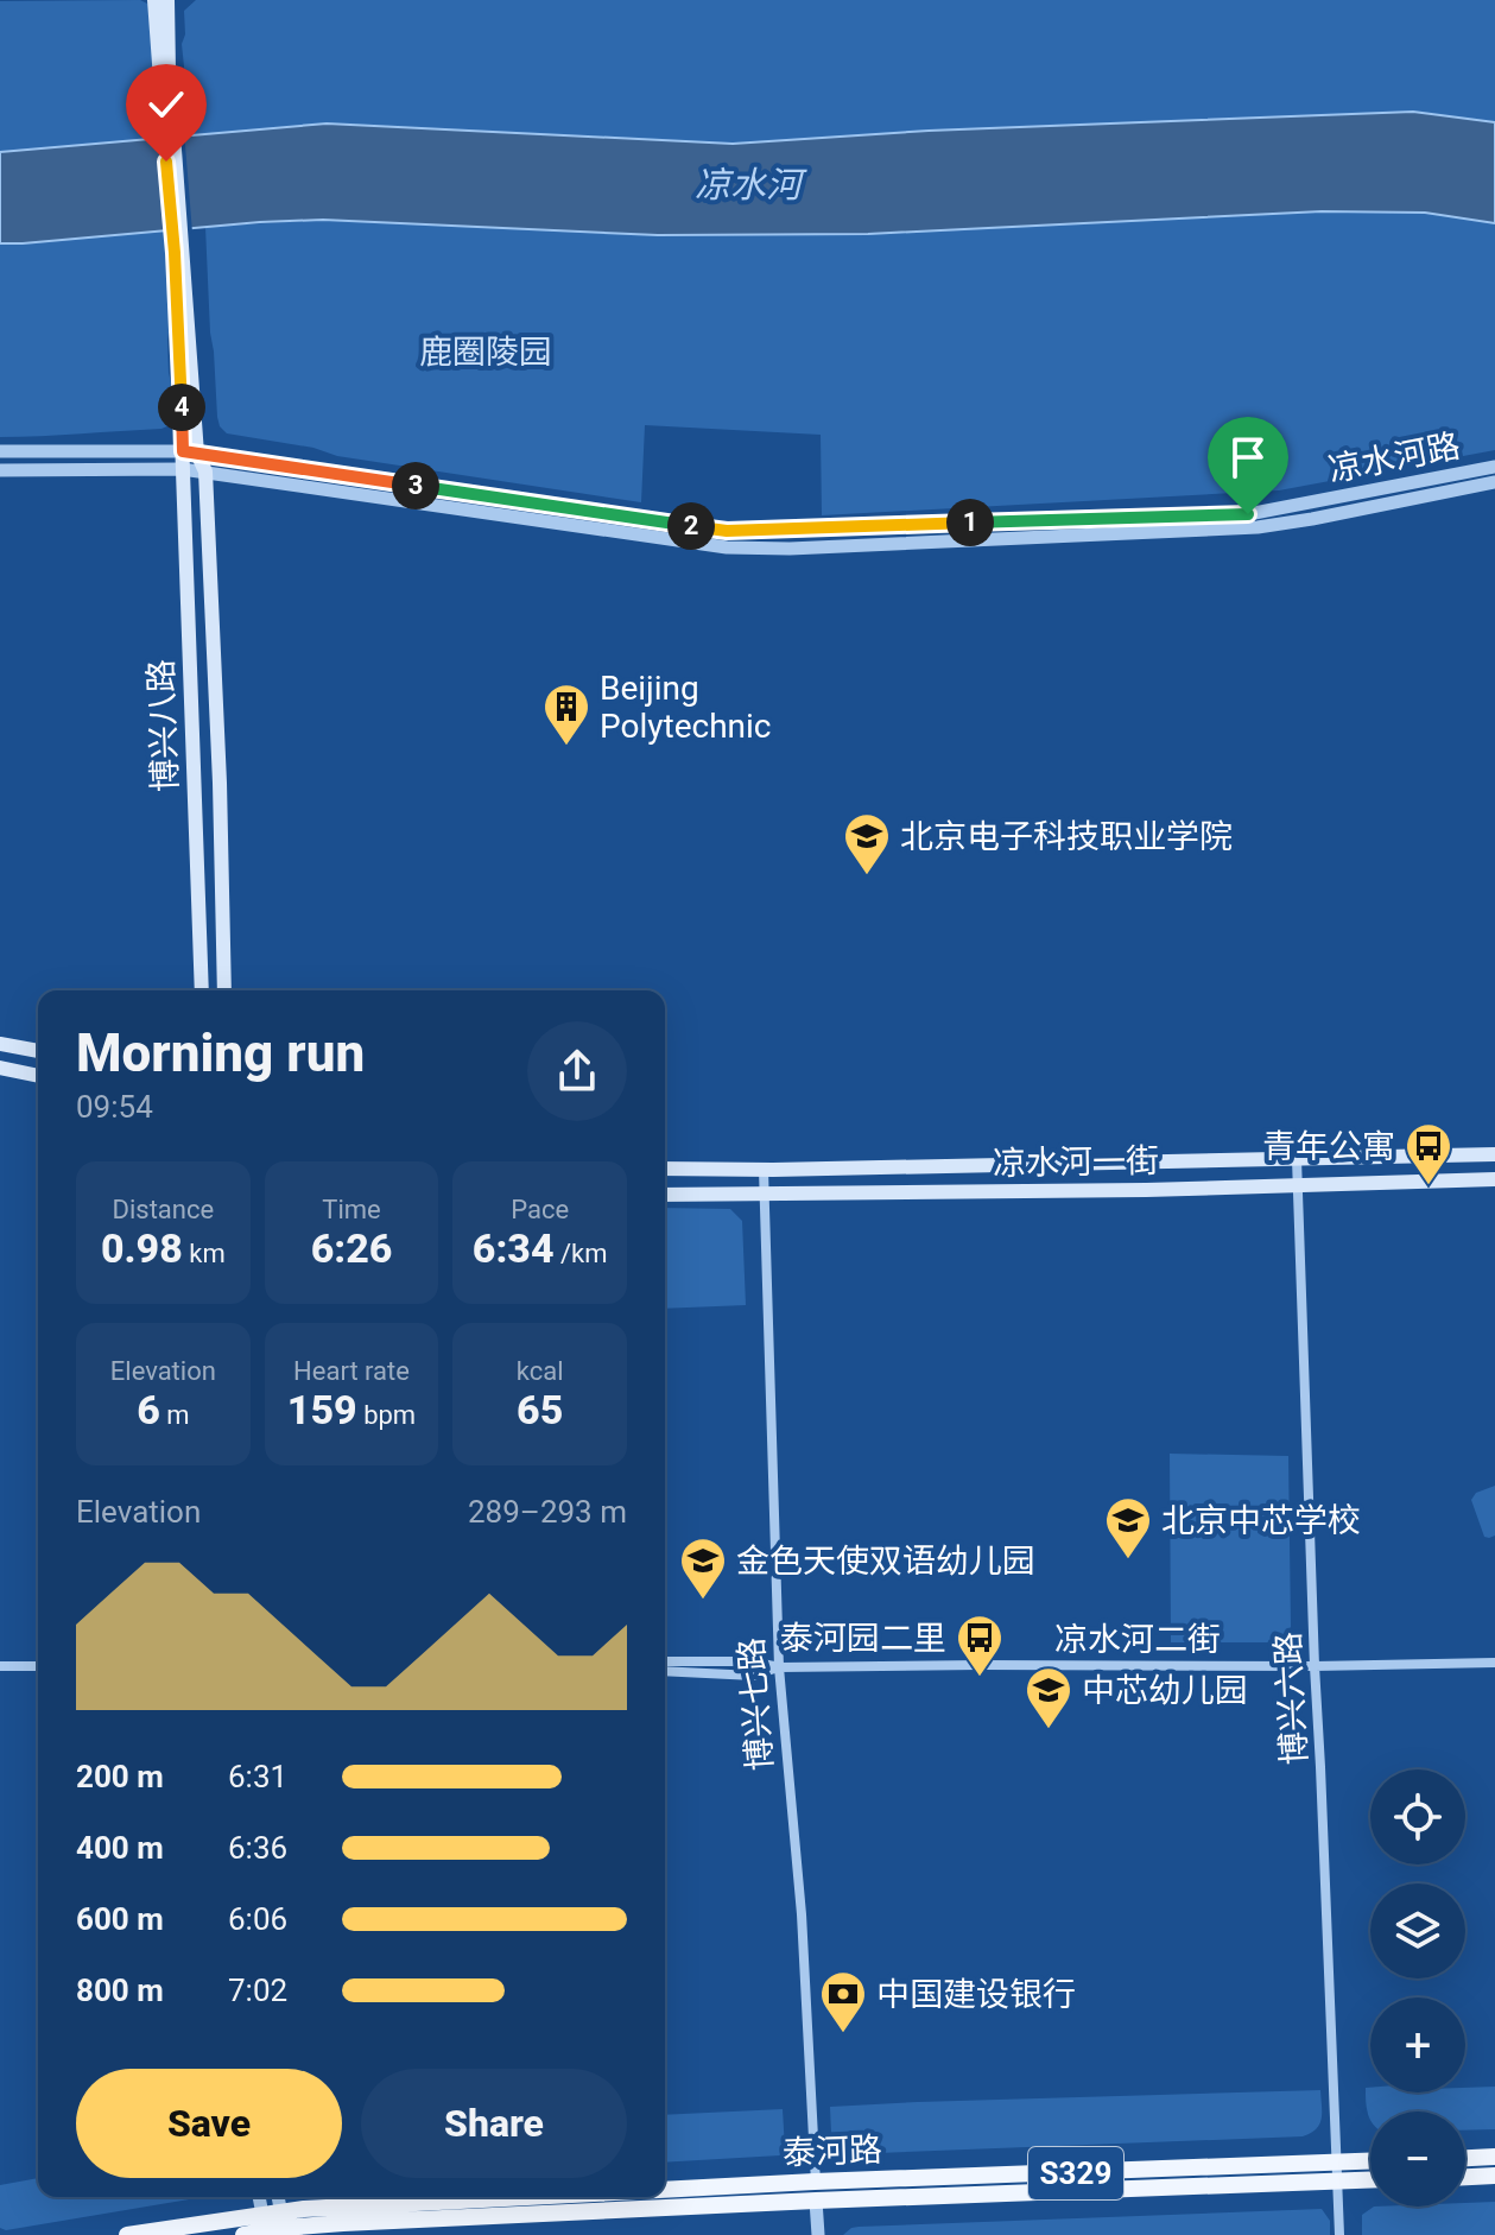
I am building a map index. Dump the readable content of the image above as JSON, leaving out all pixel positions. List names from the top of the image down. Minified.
{"streets":{"main road":["博兴八路","凉水河一街","泰河路","S329"],"street":["凉水河路","凉水河二街","博兴六路","博兴七路"]},"crossings":[["凉水河路","博兴八路"],["凉水河一街","博兴六路"],["凉水河一街","博兴七路"],["凉水河二街","博兴六路"],["凉水河二街","博兴七路"],["博兴六路","泰河路"],["博兴七路","泰河路"],["泰河路","S329"]],"water":["凉水河"],"parks":["鹿圈陵园"],"places":{"building":["Beijing Polytechnic"],"school or university":["北京电子科技职业学院","北京中芯学校","金色天使双语幼儿园","中芯幼儿园"],"bus stop":["青年公寓","泰河园二里"],"bank":["中国建设银行"]},"page":{"pins":["4","3","1","2"],"heading":["Morning run","09:54"],"stats":[["Distance","0.98 km"],["Time","6:26"],["Pace","6:34 /km"],["Elevation","6 m"],["Heart rate","159 bpm"],["kcal","65"]],"chart":["Elevation","289–293 m"],"list":[{"name":"200 m","note":"6:31"},{"name":"400 m","note":"6:36"},{"name":"600 m","note":"6:06"},{"name":"800 m","note":"7:02"}],"map_buttons":["+","−"],"buttons":["Save","Share"]}}
